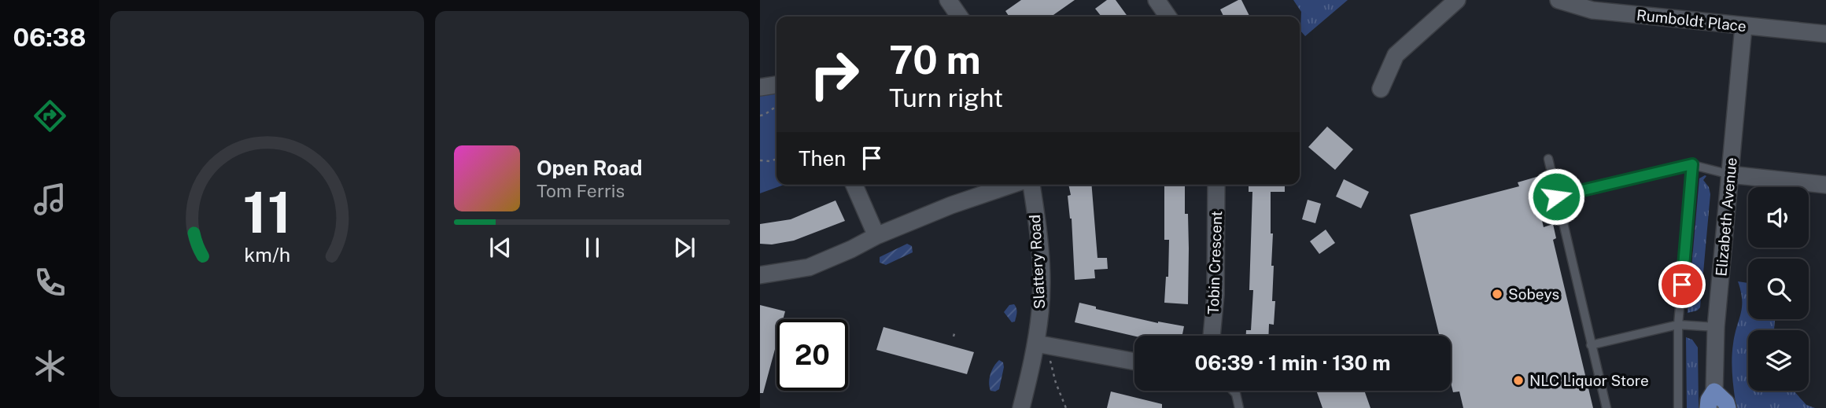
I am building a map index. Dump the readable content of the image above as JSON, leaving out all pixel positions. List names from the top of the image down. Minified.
{"streets":{"street":["Rumboldt Place","Elizabeth Avenue","Slattery Road","Tobin Crescent"]},"crossings":[["Rumboldt Place","Elizabeth Avenue"]],"places":["Sobeys","NLC Liquor Store"],"page":{"tabs":"06:38","turn":["70 m","Turn right"],"then":"Then","song":["Open Road","Tom Ferris"],"limit":"20","trip":"06:39 · 1 min · 130 m","gauge":["11","km/h"]}}
